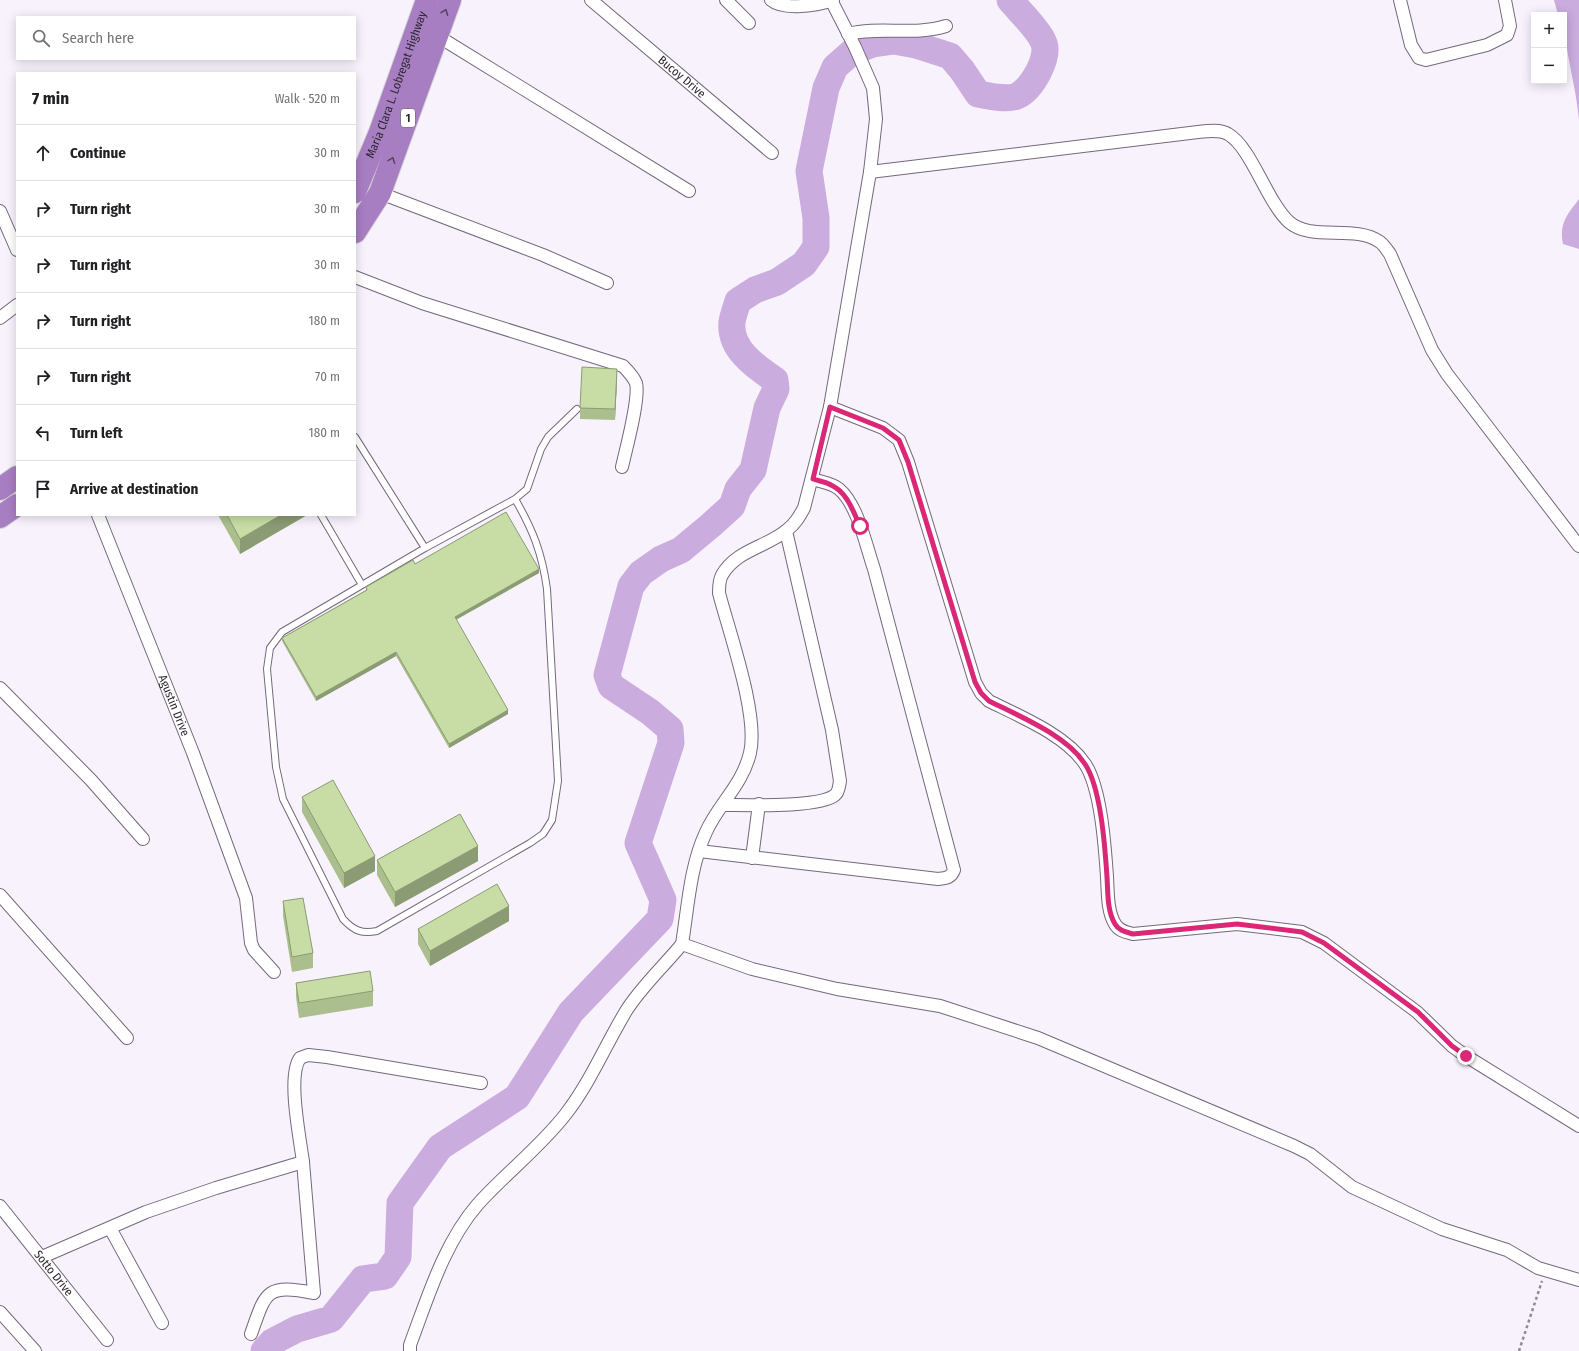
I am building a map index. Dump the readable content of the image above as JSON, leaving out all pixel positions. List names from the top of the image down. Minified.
{"streets":{"highway":["Maria Clara L. Lobregat Highway","1"],"street":["Bucoy Drive","Agustin Drive","Sotto Drive"]},"page":{"map_buttons":["+","−"],"search":"Search here","heading":["7 min","Walk · 520 m"],"list":[["Continue","30 m"],["Turn right","30 m"],["Turn right","30 m"],["Turn right","180 m"],["Turn right","70 m"],["Turn left","180 m"],"Arrive at destination"]}}
